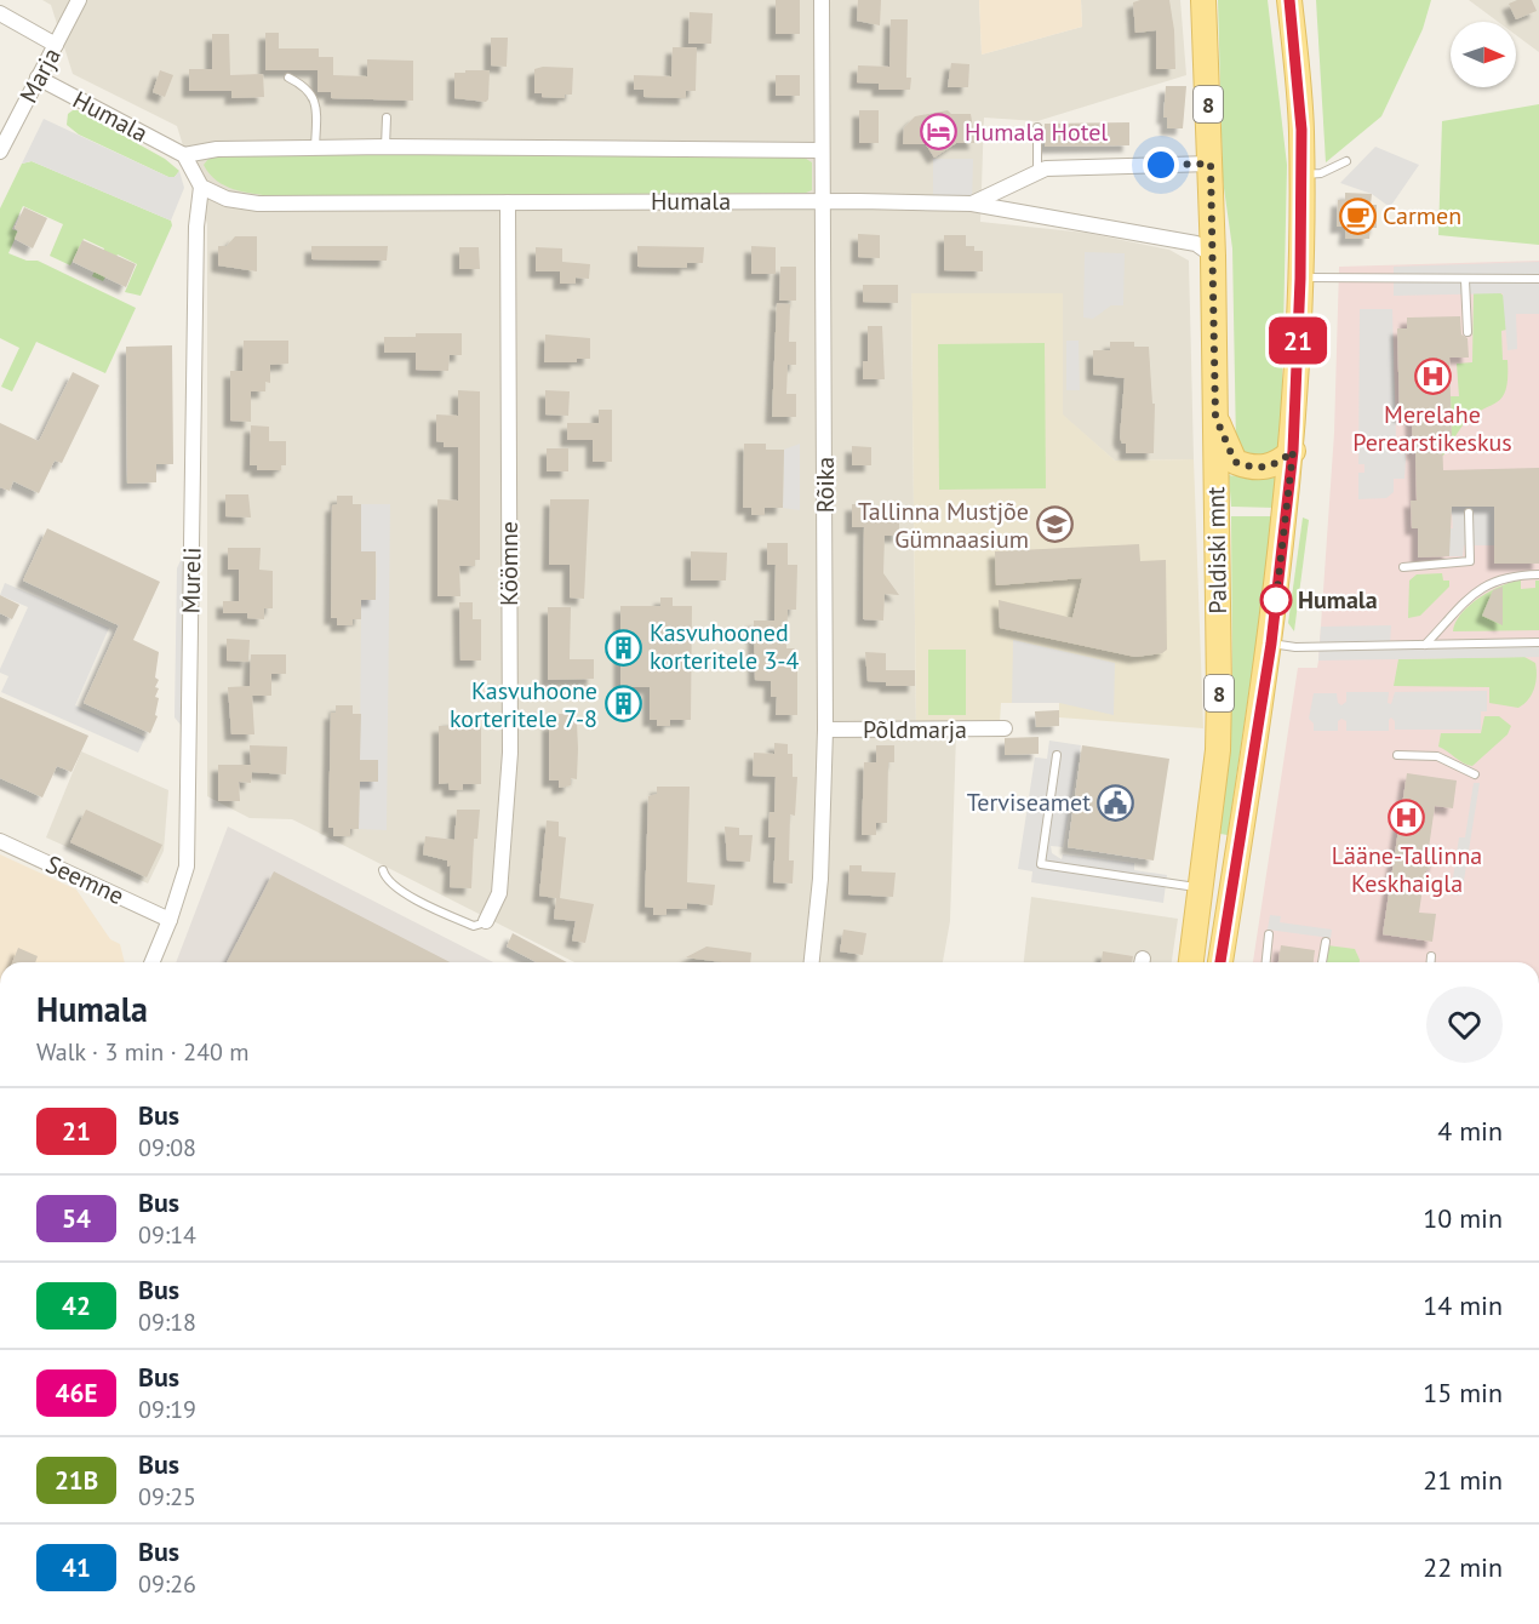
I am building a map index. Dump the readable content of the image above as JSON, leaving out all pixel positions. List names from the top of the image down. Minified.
{"streets":{"main road":["8","Paldiski mnt"],"street":["Marja","Humala","Rõika","Köömne","Mureli","Põldmarja","Seemne"]},"crossings":[["Marja","Humala"],["Humala","Rõika"],["Humala","Paldiski mnt"],["Humala","Köömne"],["Humala","Mureli"],["Rõika","Põldmarja"],["Mureli","Seemne"]],"places":{"hotel":["Humala Hotel"],"cafe":["Carmen"],"hospital":["Merelahe Perearstikeskus","Lääne-Tallinna Keskhaigla"],"school or university":["Tallinna Mustjõe Gümnaasium"],"other":["Humala"],"building":["Kasvuhooned korteritele 3-4","Kasvuhoone korteritele 7-8"],"public building":["Terviseamet"]},"lines":["bus line 21"],"north":"right","page":{"on_map":"21","heading":["Humala","Walk · 3 min · 240 m"],"list":[{"mark":"21","name":"Bus","note":"09:08","value":"4 min"},{"mark":"54","name":"Bus","note":"09:14","value":"10 min"},{"mark":"42","name":"Bus","note":"09:18","value":"14 min"},{"mark":"46E","name":"Bus","note":"09:19","value":"15 min"},{"mark":"21B","name":"Bus","note":"09:25","value":"21 min"},{"mark":"41","name":"Bus","note":"09:26","value":"22 min"}]}}
